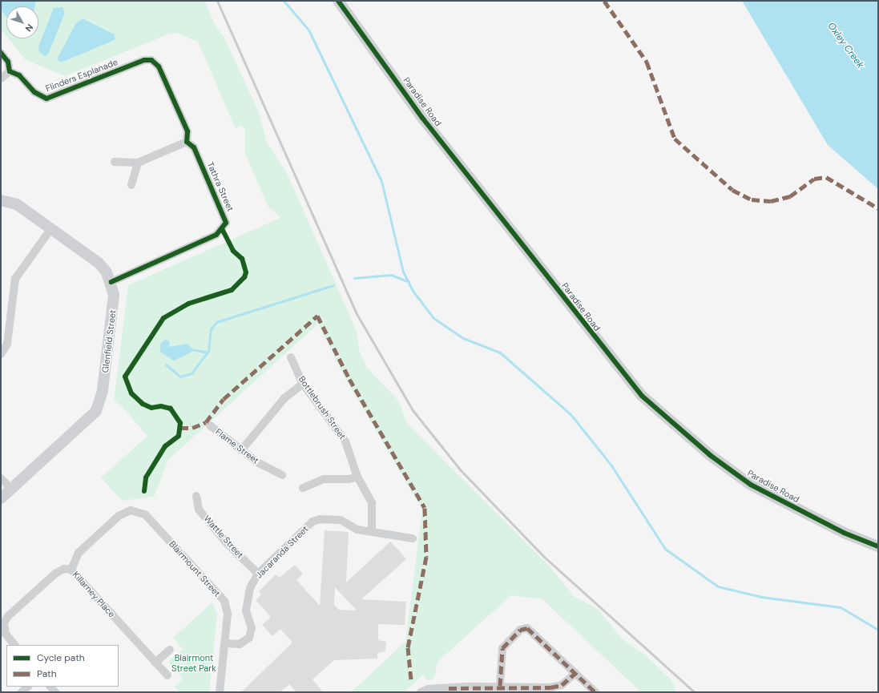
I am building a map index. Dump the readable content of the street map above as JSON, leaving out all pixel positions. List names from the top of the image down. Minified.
{"streets":{"street":["Flinders Esplanade","Paradise Road","Tathra Street","Glenfield Street","Bottlebrush Street","Flame Street","Wattle Street","Jacaranda Street","Blairmount Street","Killarney Place"]},"crossings":[["Flinders Esplanade","Tathra Street"],["Tathra Street","Glenfield Street"],["Bottlebrush Street","Jacaranda Street"],["Wattle Street","Jacaranda Street"],["Jacaranda Street","Blairmount Street"],["Blairmount Street","Killarney Place"]],"water":["Oxley Creek"],"parks":["Blairmont Street Park"],"legend":["Cycle path","Path"],"north":"bottom right"}
